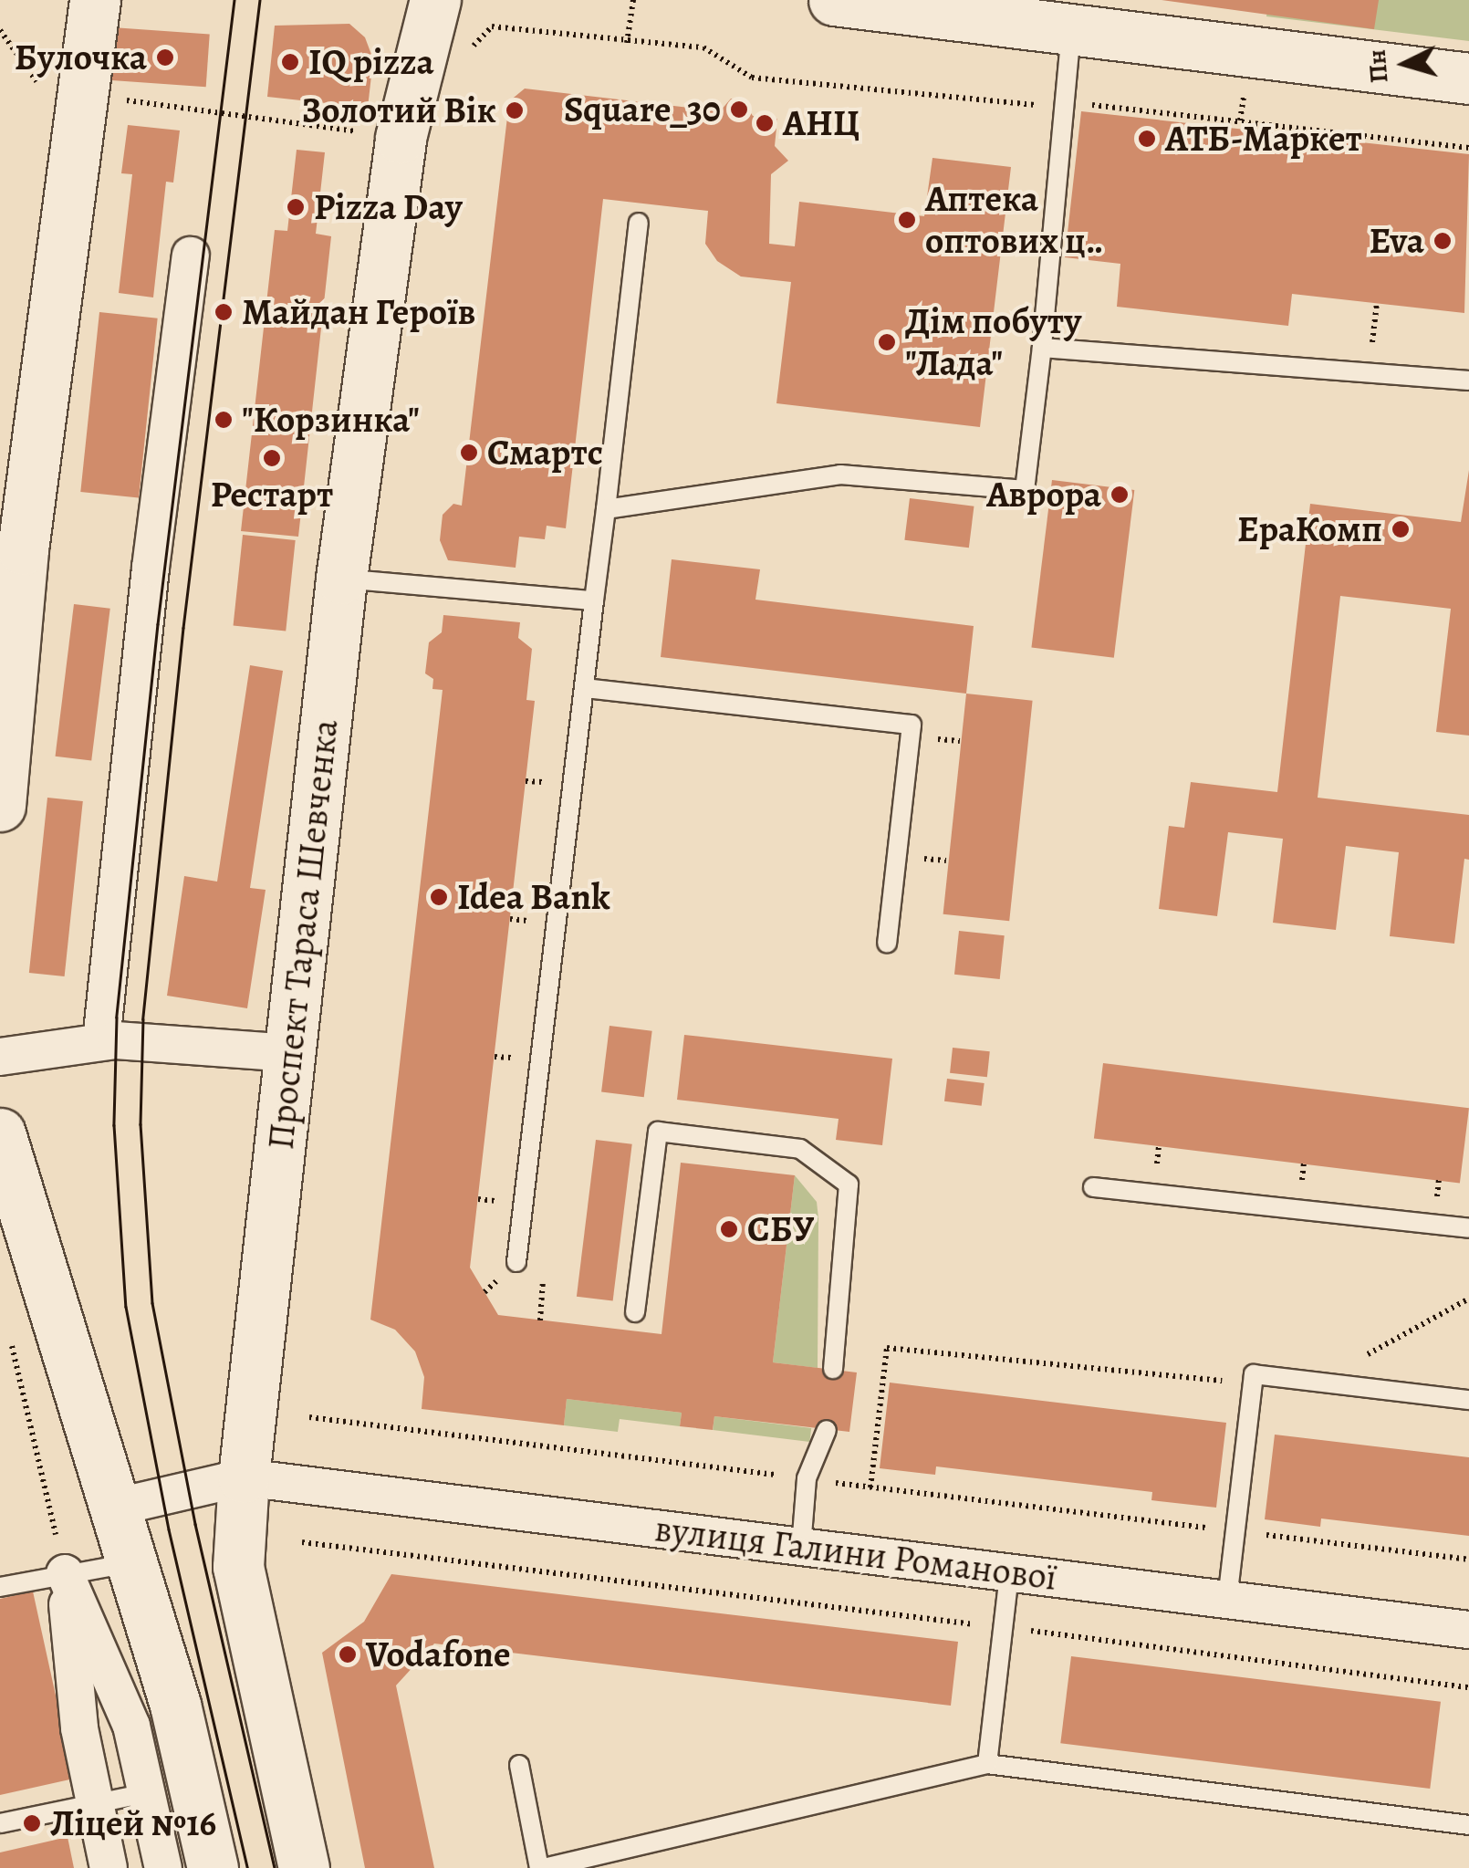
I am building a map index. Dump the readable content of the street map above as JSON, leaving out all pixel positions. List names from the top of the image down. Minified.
{"streets":{"main road":["Проспект Тараса Шевченка"],"street":["вулиця Галини Романової"]},"crossings":[["Проспект Тараса Шевченка","вулиця Галини Романової"]],"places":["Булочка","IQ pizza","Square_30","Золотий Вік","АНЦ","АТБ-Маркет","Pizza Day","Аптека оптових ц‥","Eva","Майдан Героїв","Дім побуту \"Лада\"","\"Корзинка\"","Смартс","Рестарт","Аврора","ЕраКомп","Idea Bank","СБУ","Vodafone","Ліцей №16"],"north":"left"}
